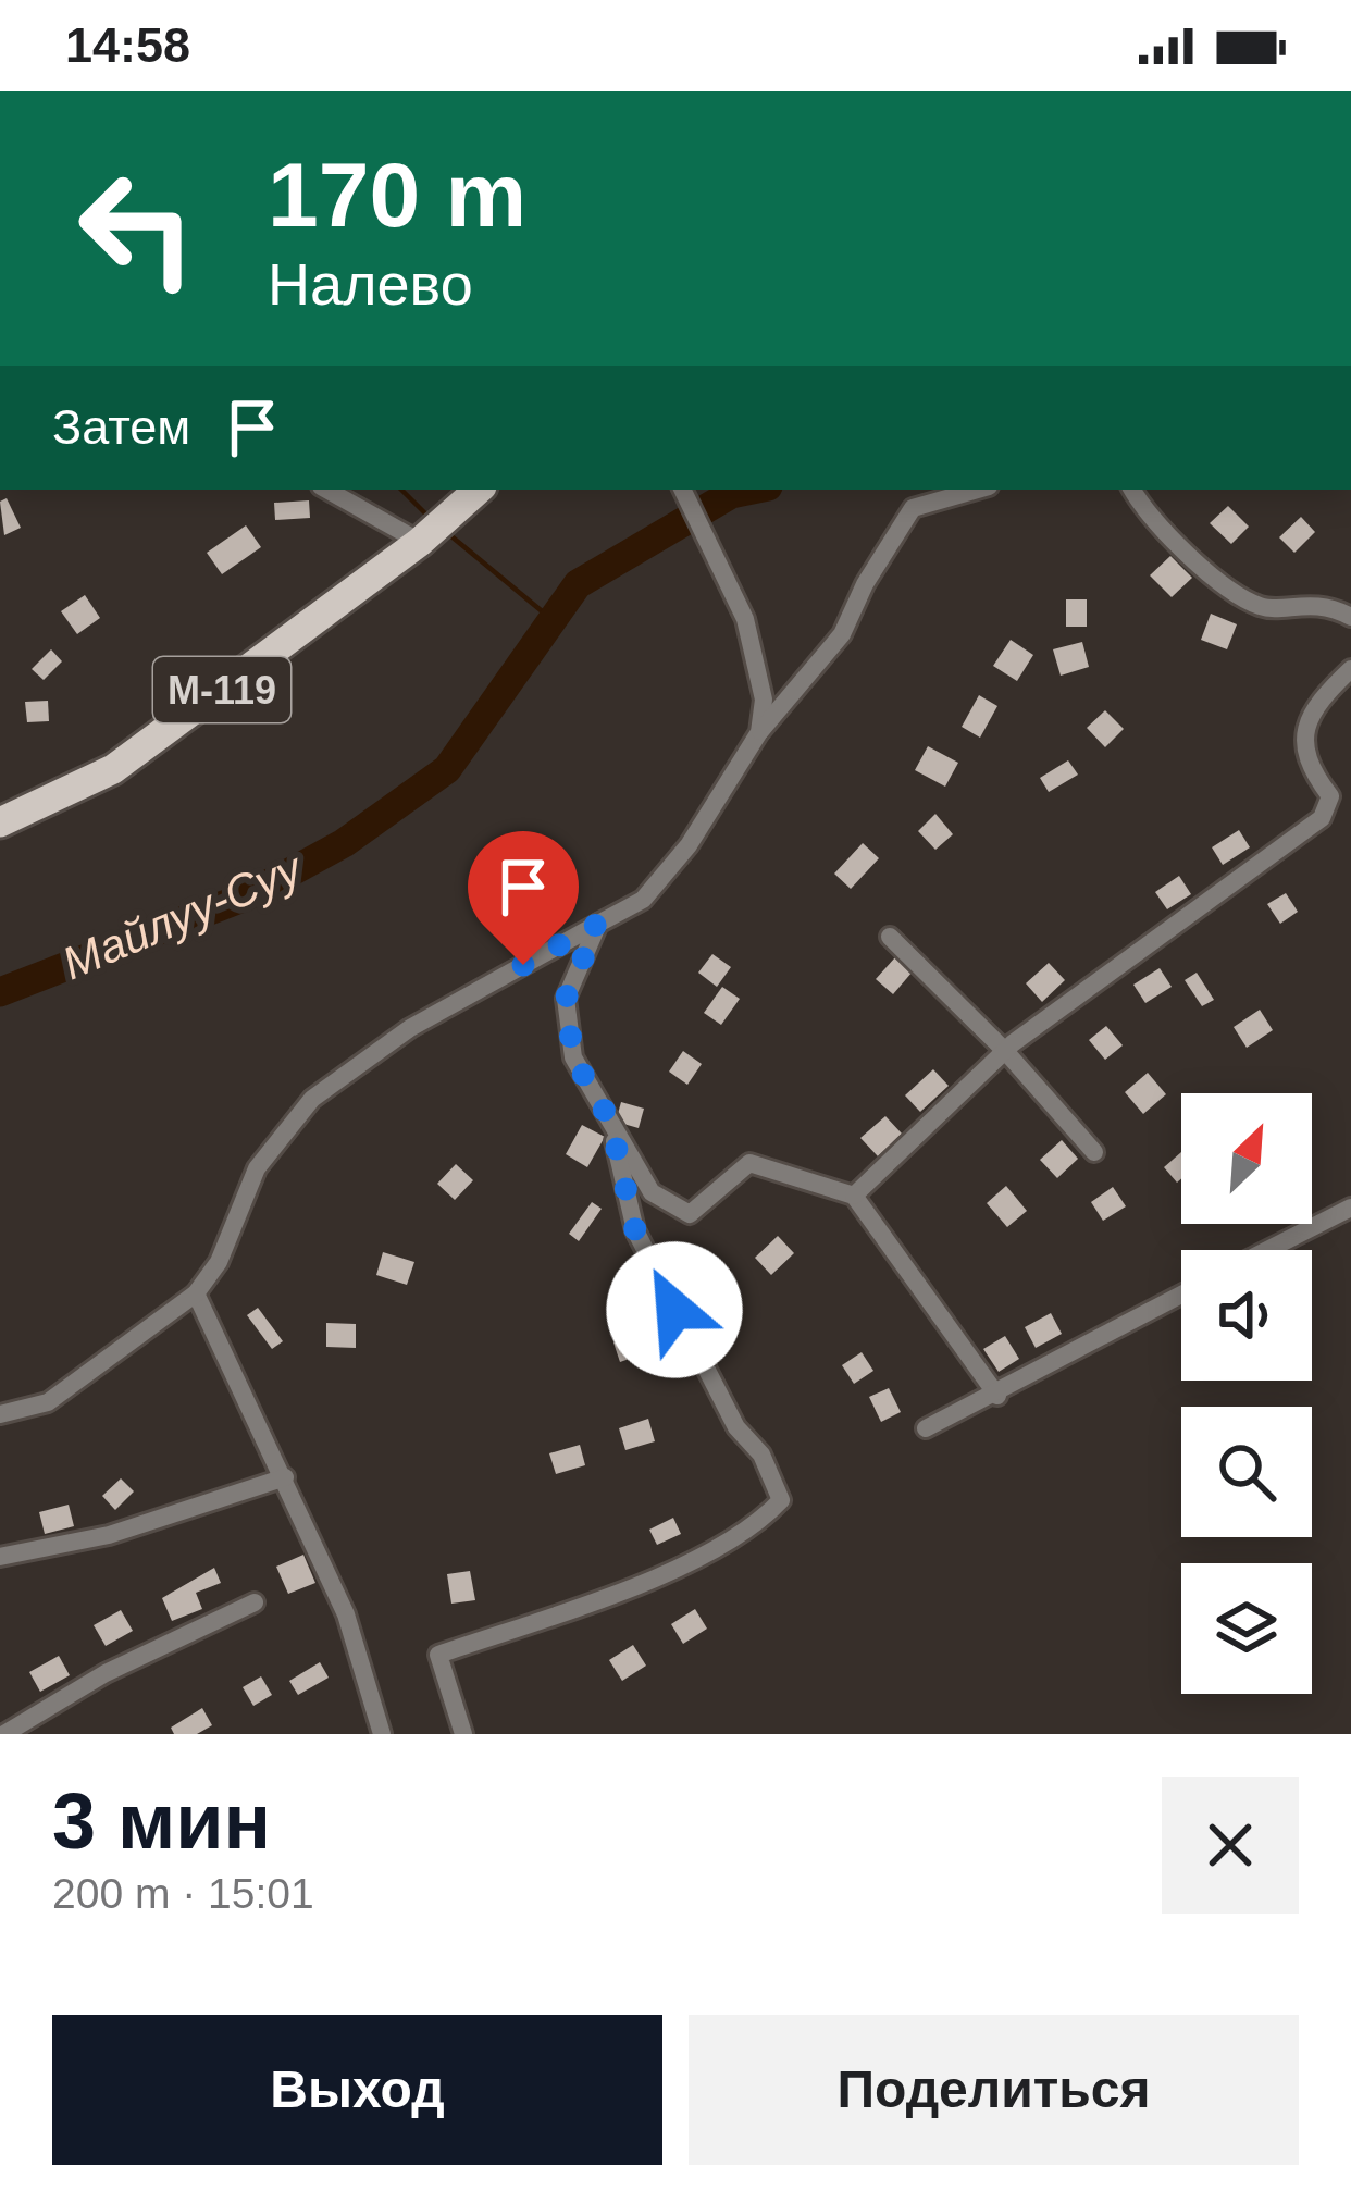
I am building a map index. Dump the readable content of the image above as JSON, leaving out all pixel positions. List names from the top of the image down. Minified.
{"streets":{"main road":["М-119"]},"water":["Майлуу-Суу"],"north":"top right","page":{"status":"14:58","turn":["170 m","Налево"],"then":"Затем","heading":["3 мин","200 m · 15:01"],"buttons":["Выход","Поделиться"]}}
